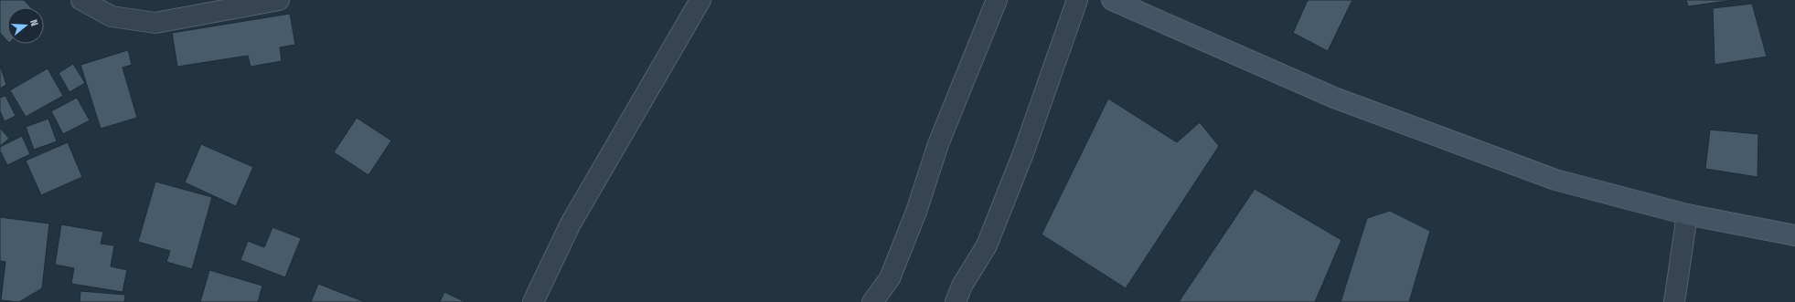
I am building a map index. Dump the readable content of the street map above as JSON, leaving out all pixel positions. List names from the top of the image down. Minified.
{"north":"right"}
